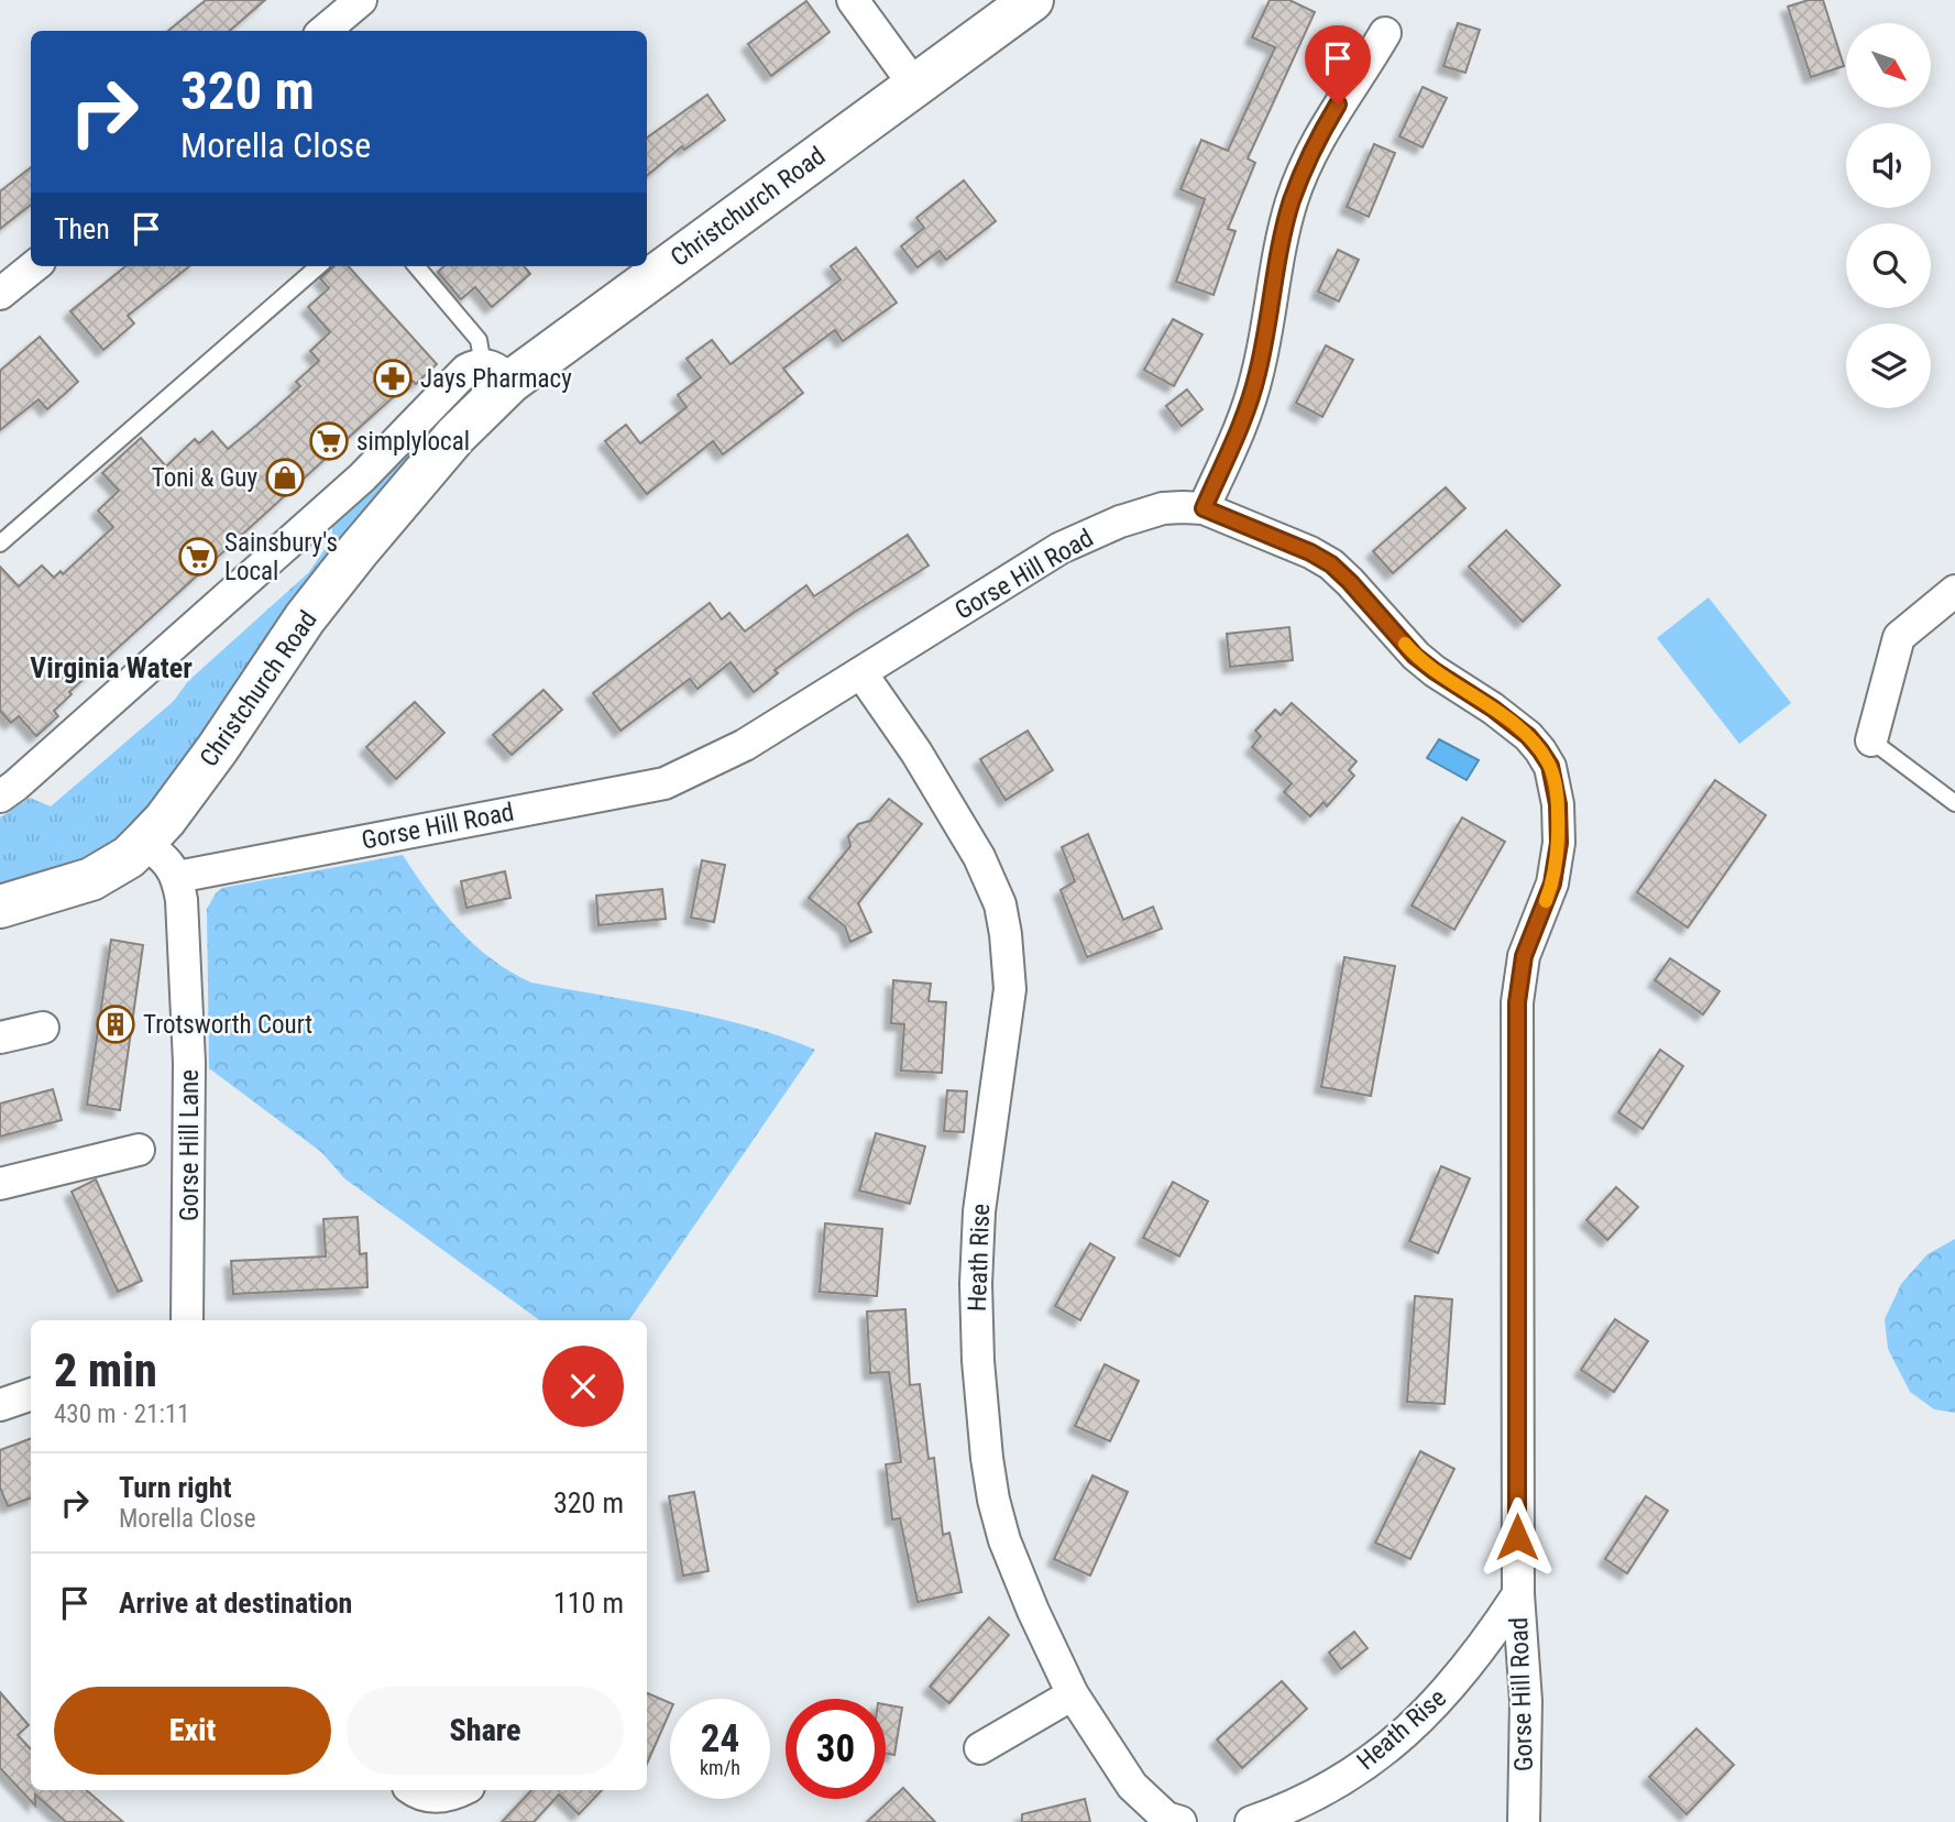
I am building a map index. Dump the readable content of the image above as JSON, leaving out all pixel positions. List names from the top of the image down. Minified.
{"streets":{"main road":["Christchurch Road"],"street":["Gorse Hill Road","Gorse Hill Lane","Heath Rise"]},"crossings":[["Gorse Hill Road","Gorse Hill Lane"],["Gorse Hill Road","Heath Rise"]],"districts":["Virginia Water"],"places":{"pharmacy":["Jays Pharmacy"],"supermarket":["simplylocal","Sainsbury's Local"],"shop":["Toni & Guy"],"building":["Trotsworth Court"]},"north":"bottom right","page":{"turn":["320 m","Morella Close"],"then":"Then","heading":["2 min","430 m · 21:11"],"list":[{"name":"Turn right","note":"Morella Close","value":"320 m"},{"name":"Arrive at destination","value":"110 m"}],"buttons":["Exit","Share"],"speed":"24 km/h","limit":"30"}}
